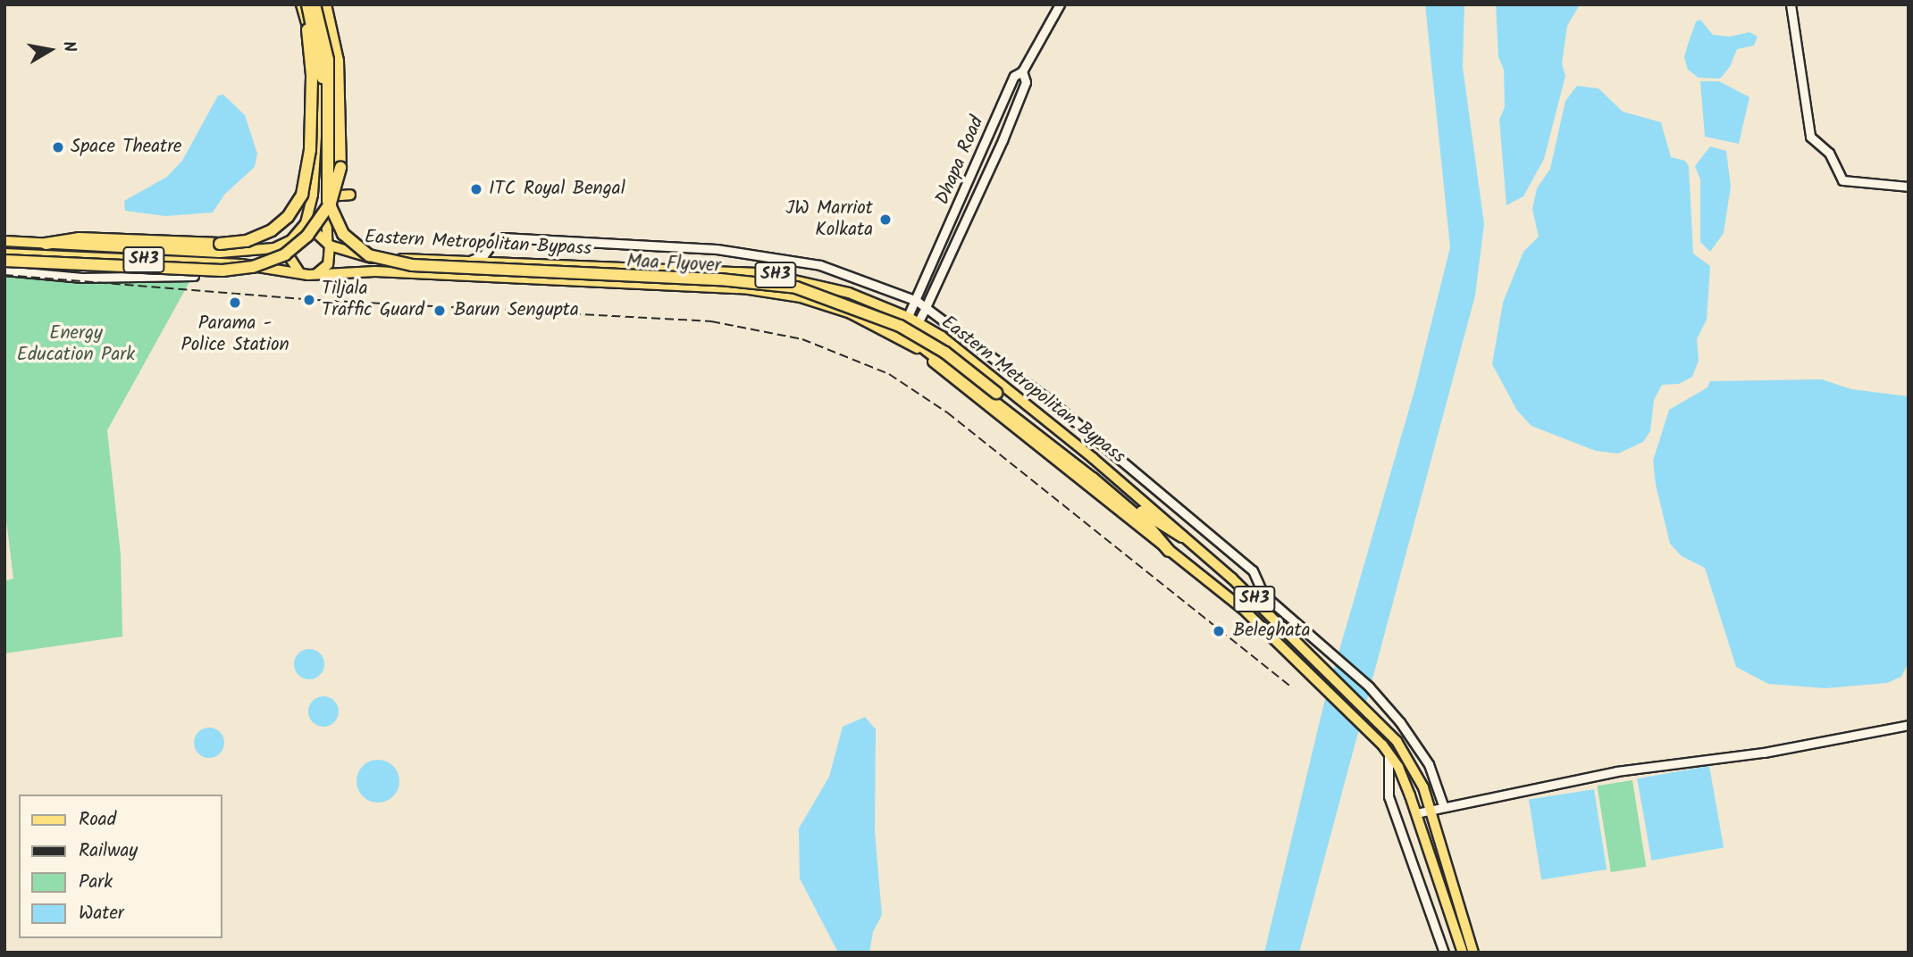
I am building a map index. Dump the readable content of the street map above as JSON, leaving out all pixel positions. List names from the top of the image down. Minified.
{"streets":{"highway":["Maa Flyover"],"main road":["Eastern Metropolitan Bypass","SH3"],"street":["Dhapa Road"]},"crossings":[["Dhapa Road","Eastern Metropolitan Bypass"],["Dhapa Road","SH3"],["Eastern Metropolitan Bypass","SH3"],["Eastern Metropolitan Bypass","Maa Flyover"]],"parks":["Energy Education Park"],"places":["Space Theatre","ITC Royal Bengal","JW Marriot Kolkata","Tiljala Traffic Guard","Parama - Police Station","Barun Sengupta","Beleghata"],"legend":["Road","Railway","Park","Water"],"north":"right"}
